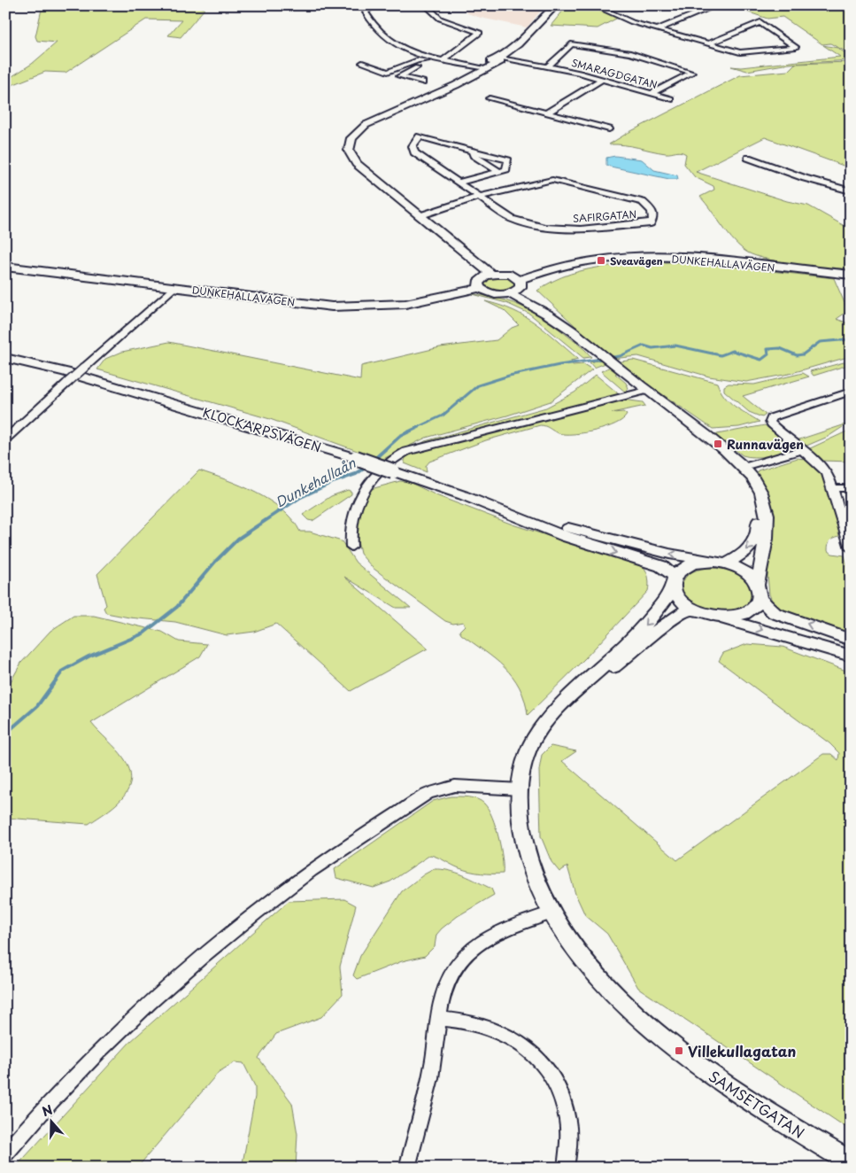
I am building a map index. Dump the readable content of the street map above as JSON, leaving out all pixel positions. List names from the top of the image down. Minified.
{"streets":{"street":["SMARAGDGATAN","SAFIRGATAN","DUNKEHALLAVÄGEN","KLOCKARPSVÄGEN","SAMSETGATAN"]},"water":["Dunkehallaån"],"places":{"transit":["Sveavägen","Runnavägen","Villekullagatan"]},"north":"top"}
